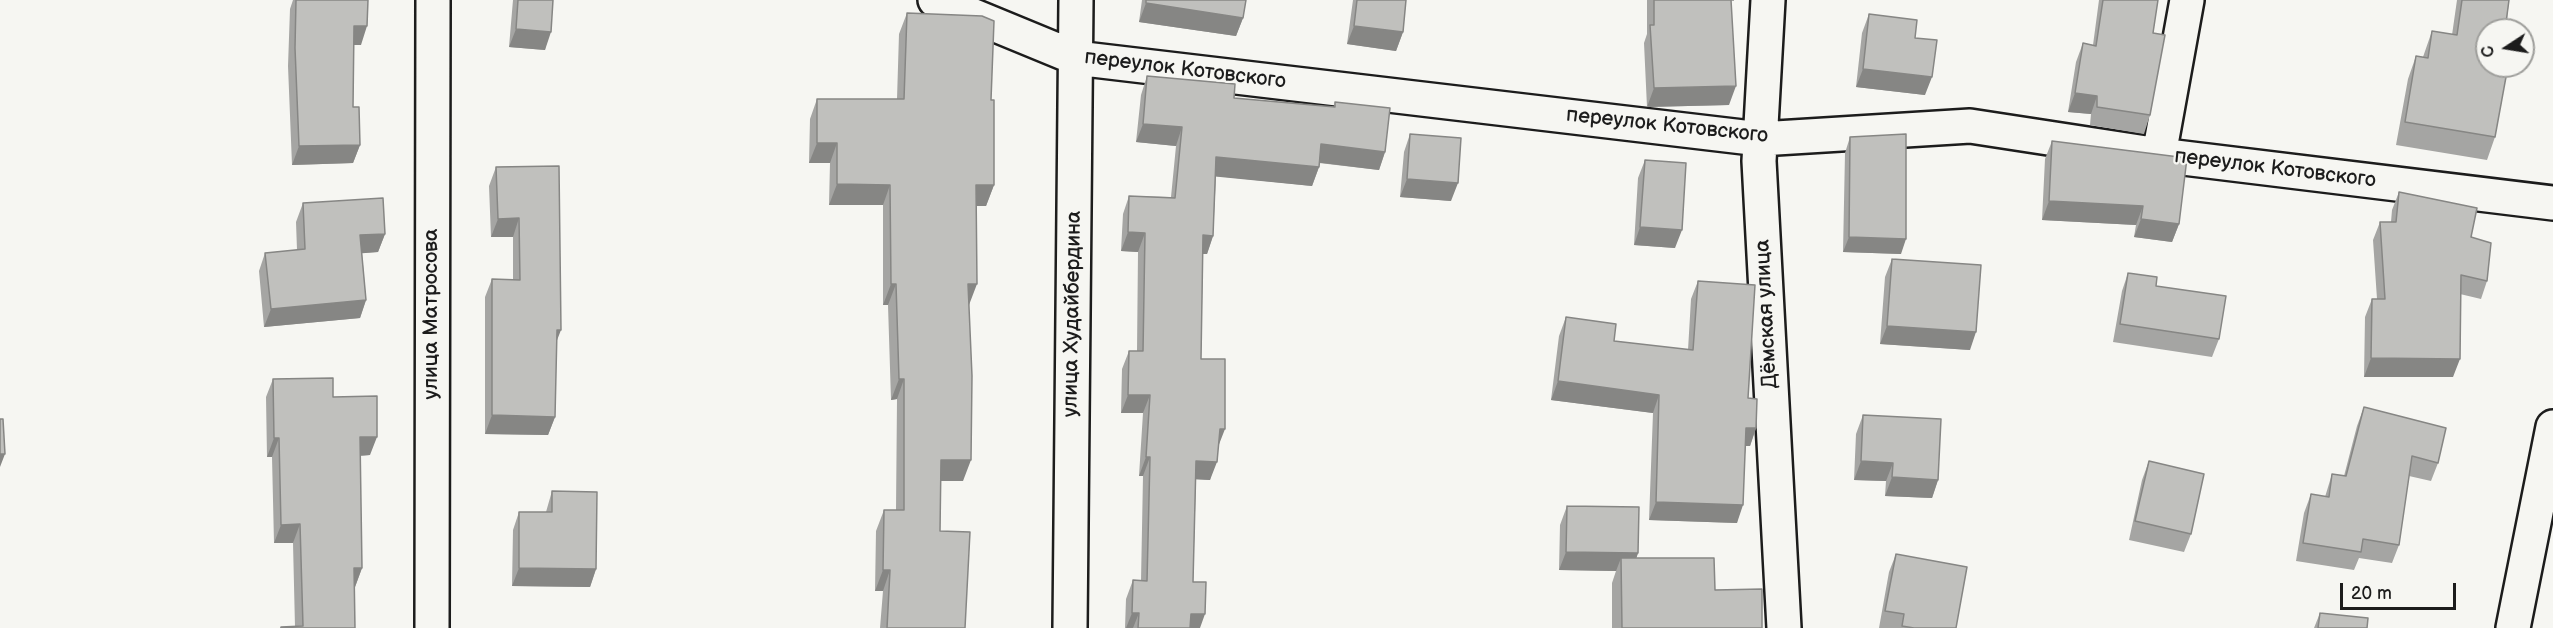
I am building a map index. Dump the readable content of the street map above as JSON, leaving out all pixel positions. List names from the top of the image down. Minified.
{"streets":{"street":["переулок Котовского","улица Матросова","улица Худайбердина","Дёмская улица"]},"crossings":[["переулок Котовского","улица Худайбердина"],["переулок Котовского","Дёмская улица"]],"scale_bar":"20 m","north":"left"}
